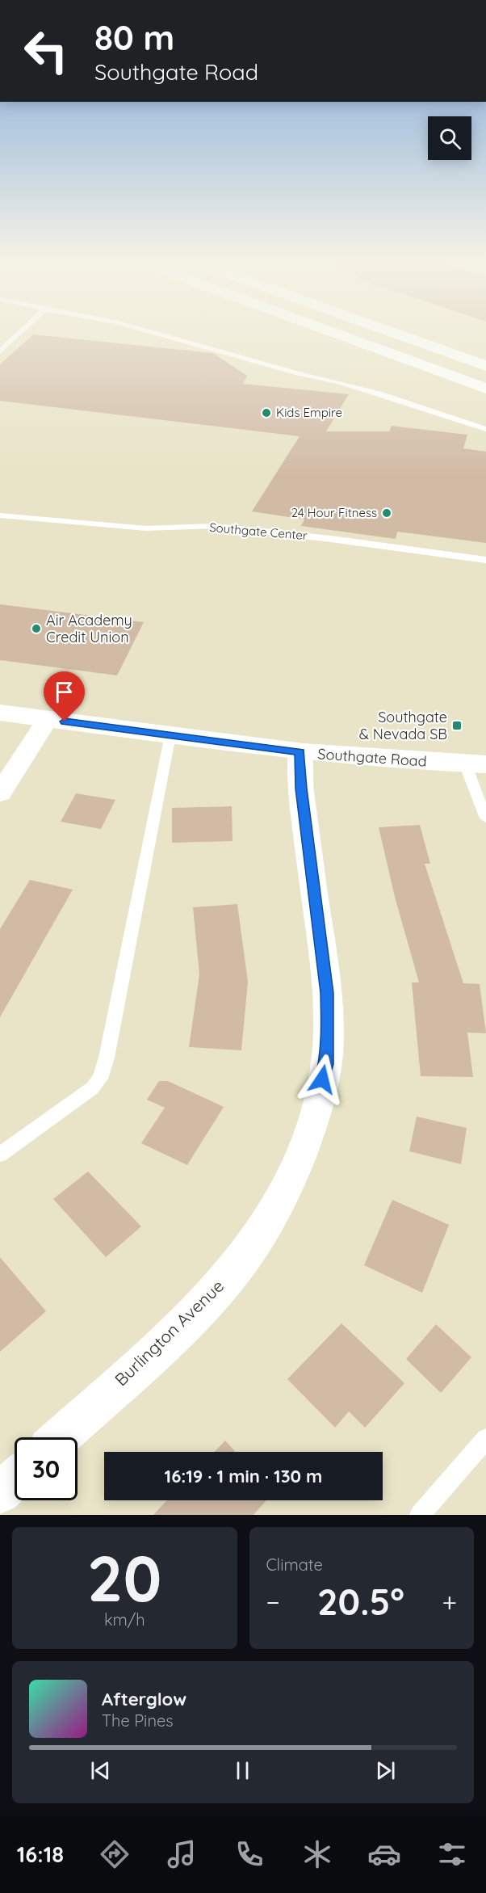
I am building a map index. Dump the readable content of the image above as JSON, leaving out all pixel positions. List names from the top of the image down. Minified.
{"streets":{"main road":["Southgate Road"],"street":["Burlington Avenue"],"lane":["Southgate Center"]},"crossings":[["Southgate Road","Burlington Avenue"]],"places":{"other":["Kids Empire","24 Hour Fitness","Air Academy Credit Union"],"transit":["Southgate & Nevada SB"]},"page":{"turn":["80 m","Southgate Road"],"limit":"30","trip":"16:19 · 1 min · 130 m","tile":[["20","km/h"],"Climate"],"heat":["−","20.5°","+"],"song":["Afterglow","The Pines"],"tabs":"16:18"}}
